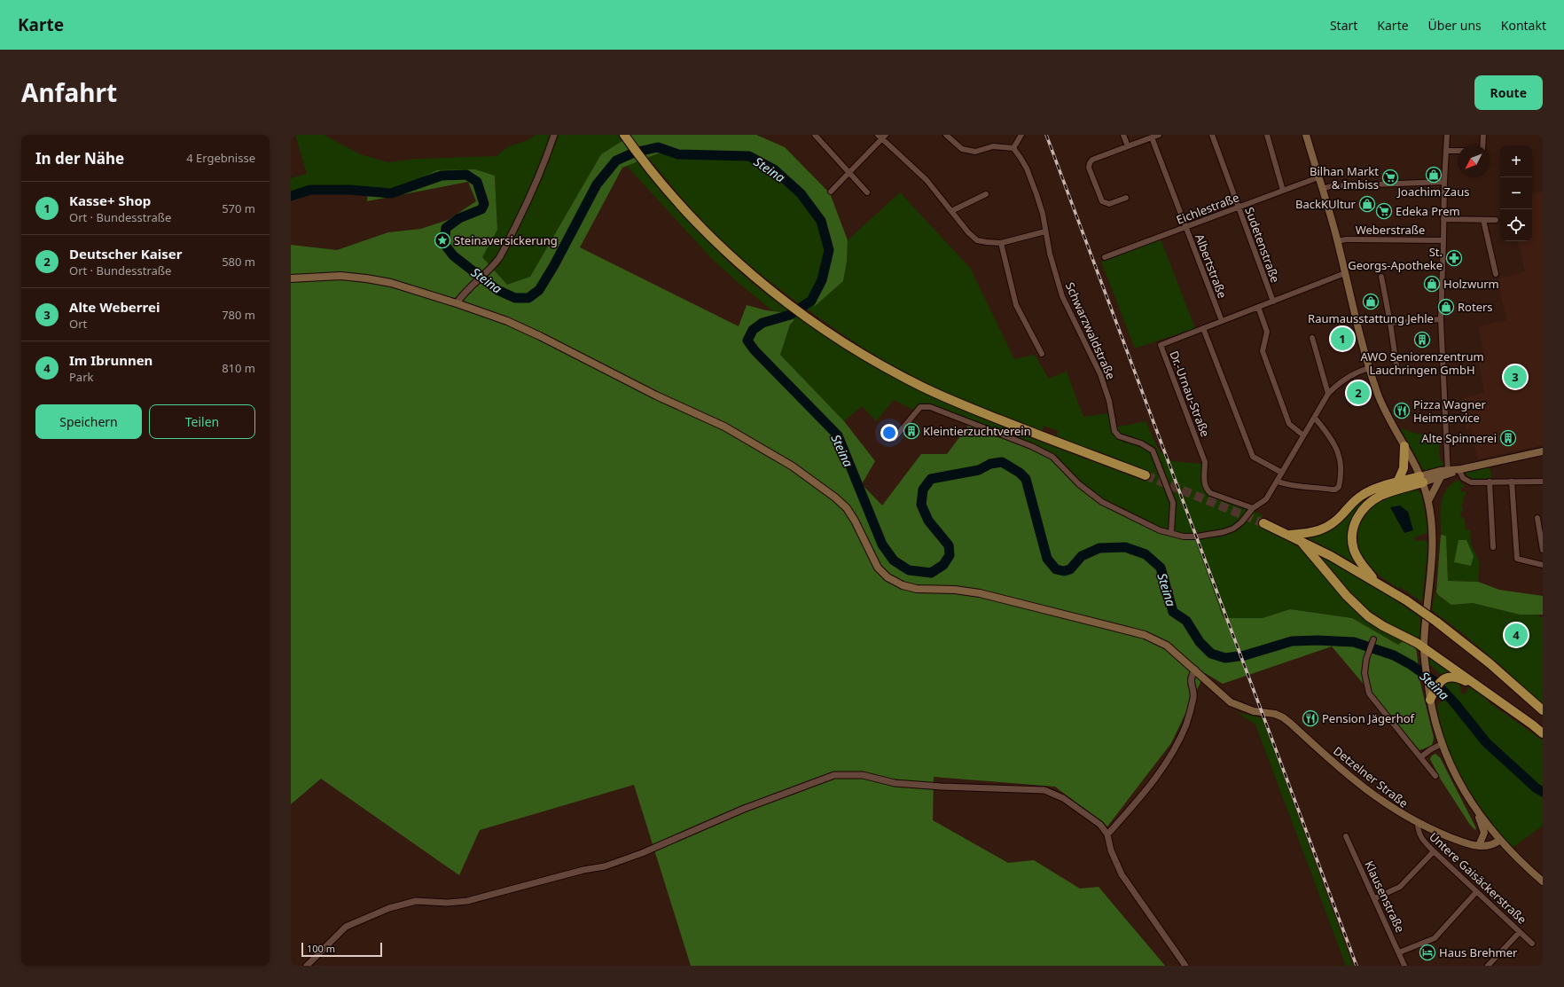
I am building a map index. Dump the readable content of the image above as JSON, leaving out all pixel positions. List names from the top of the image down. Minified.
{"streets":{"main road":["Detzelner Straße"],"street":["Eichlestraße","Weberstraße","Sudetenstraße","Albertstraße","Schwarzwaldstraße","Dr.-Urnau-Straße","Untere Gaisäckerstraße","Klausenstraße"]},"crossings":[["Eichlestraße","Sudetenstraße"],["Eichlestraße","Albertstraße"],["Sudetenstraße","Dr.-Urnau-Straße"],["Albertstraße","Dr.-Urnau-Straße"],["Detzelner Straße","Untere Gaisäckerstraße"]],"water":["Steina"],"places":{"shop":["Joachim Zaus","BackKUltur","Holzwurm","Raumausstattung Jehle","Roters"],"supermarket":["Bilhan Markt & Imbiss","Edeka Prem"],"place":["Steinaversickerung"],"pharmacy":["St. Georgs-Apotheke"],"building":["AWO Seniorenzentrum Lauchringen GmbH","Kleintierzuchtverein","Alte Spinnerei"],"restaurant":["Pizza Wagner Heimservice","Pension Jägerhof"],"hotel":["Haus Brehmer"]},"scale_bar":"100 m","north":"bottom left","page":{"header":"Karte","nav":["Start","Karte","Über uns","Kontakt"],"title":"Anfahrt","buttons":["Route",["Speichern","Teilen"]],"heading":["In der Nähe","4 Ergebnisse"],"map_buttons":["+","−"],"list":[{"mark":"1","name":"Kasse+ Shop","note":"Ort · Bundesstraße","value":"570 m"},{"mark":"2","name":"Deutscher Kaiser","note":"Ort · Bundesstraße","value":"580 m"},{"mark":"3","name":"Alte Weberrei","note":"Ort","value":"780 m"},{"mark":"4","name":"Im Ibrunnen","note":"Park","value":"810 m"}],"pins":["1","3","2","4"],"scale":"100 m"}}
